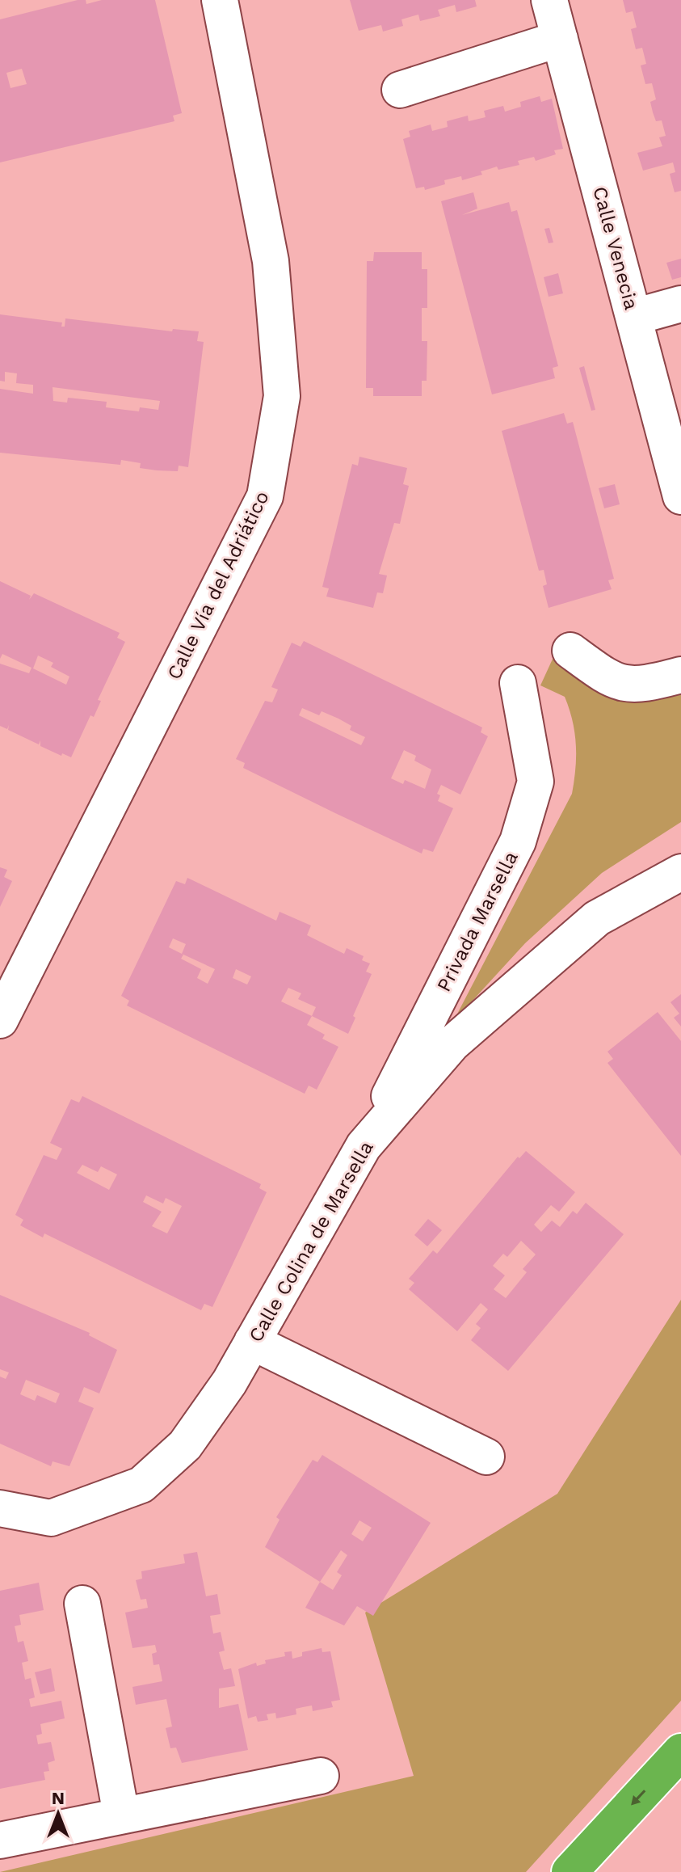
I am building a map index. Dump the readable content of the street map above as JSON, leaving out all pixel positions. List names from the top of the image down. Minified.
{"streets":{"street":["Calle Venecia","Calle Vía del Adriático","Privada Marsella","Calle Colina de Marsella"]},"crossings":[["Privada Marsella","Calle Colina de Marsella"]],"north":"top"}
